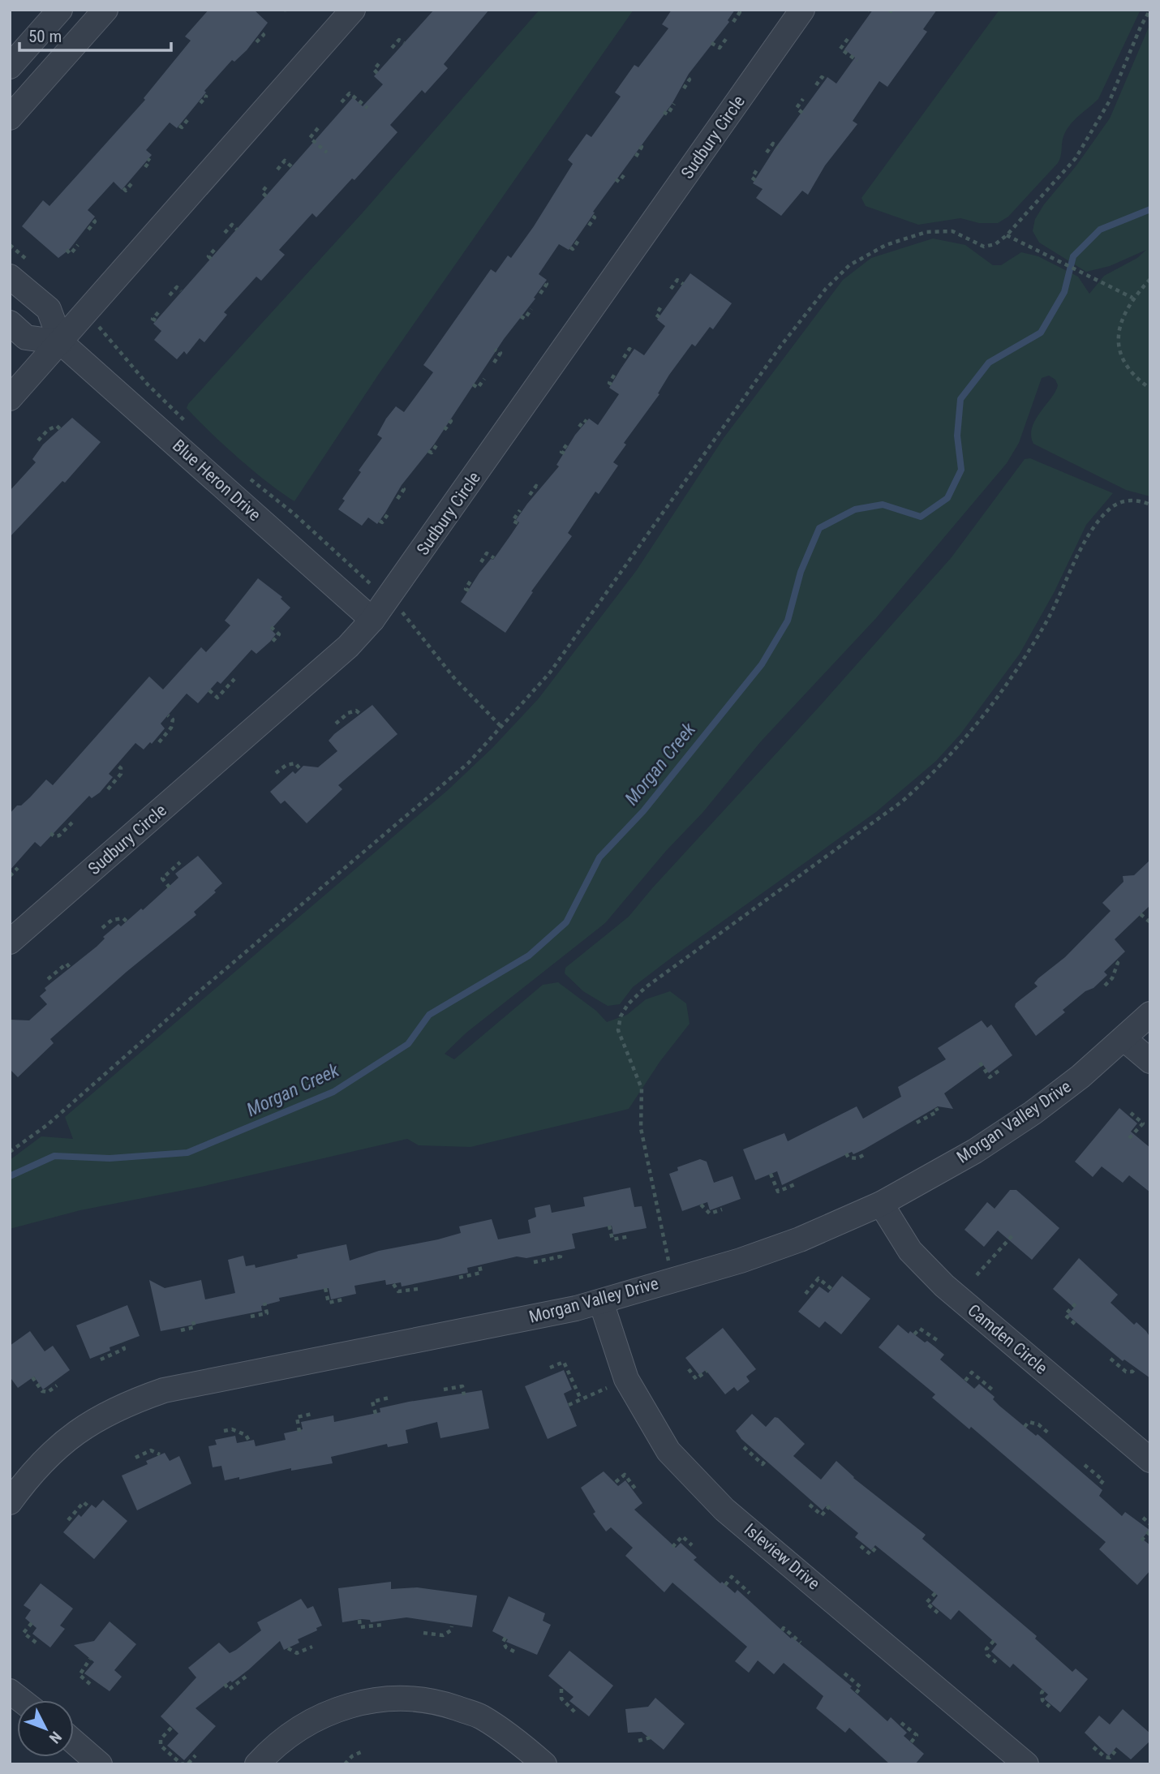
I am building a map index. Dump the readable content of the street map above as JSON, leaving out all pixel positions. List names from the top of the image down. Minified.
{"streets":{"street":["Sudbury Circle","Blue Heron Drive","Morgan Valley Drive","Camden Circle","Isleview Drive"]},"crossings":[["Sudbury Circle","Blue Heron Drive"],["Morgan Valley Drive","Camden Circle"],["Morgan Valley Drive","Isleview Drive"]],"water":["Morgan Creek"],"scale_bar":"50 m","north":"bottom right"}
